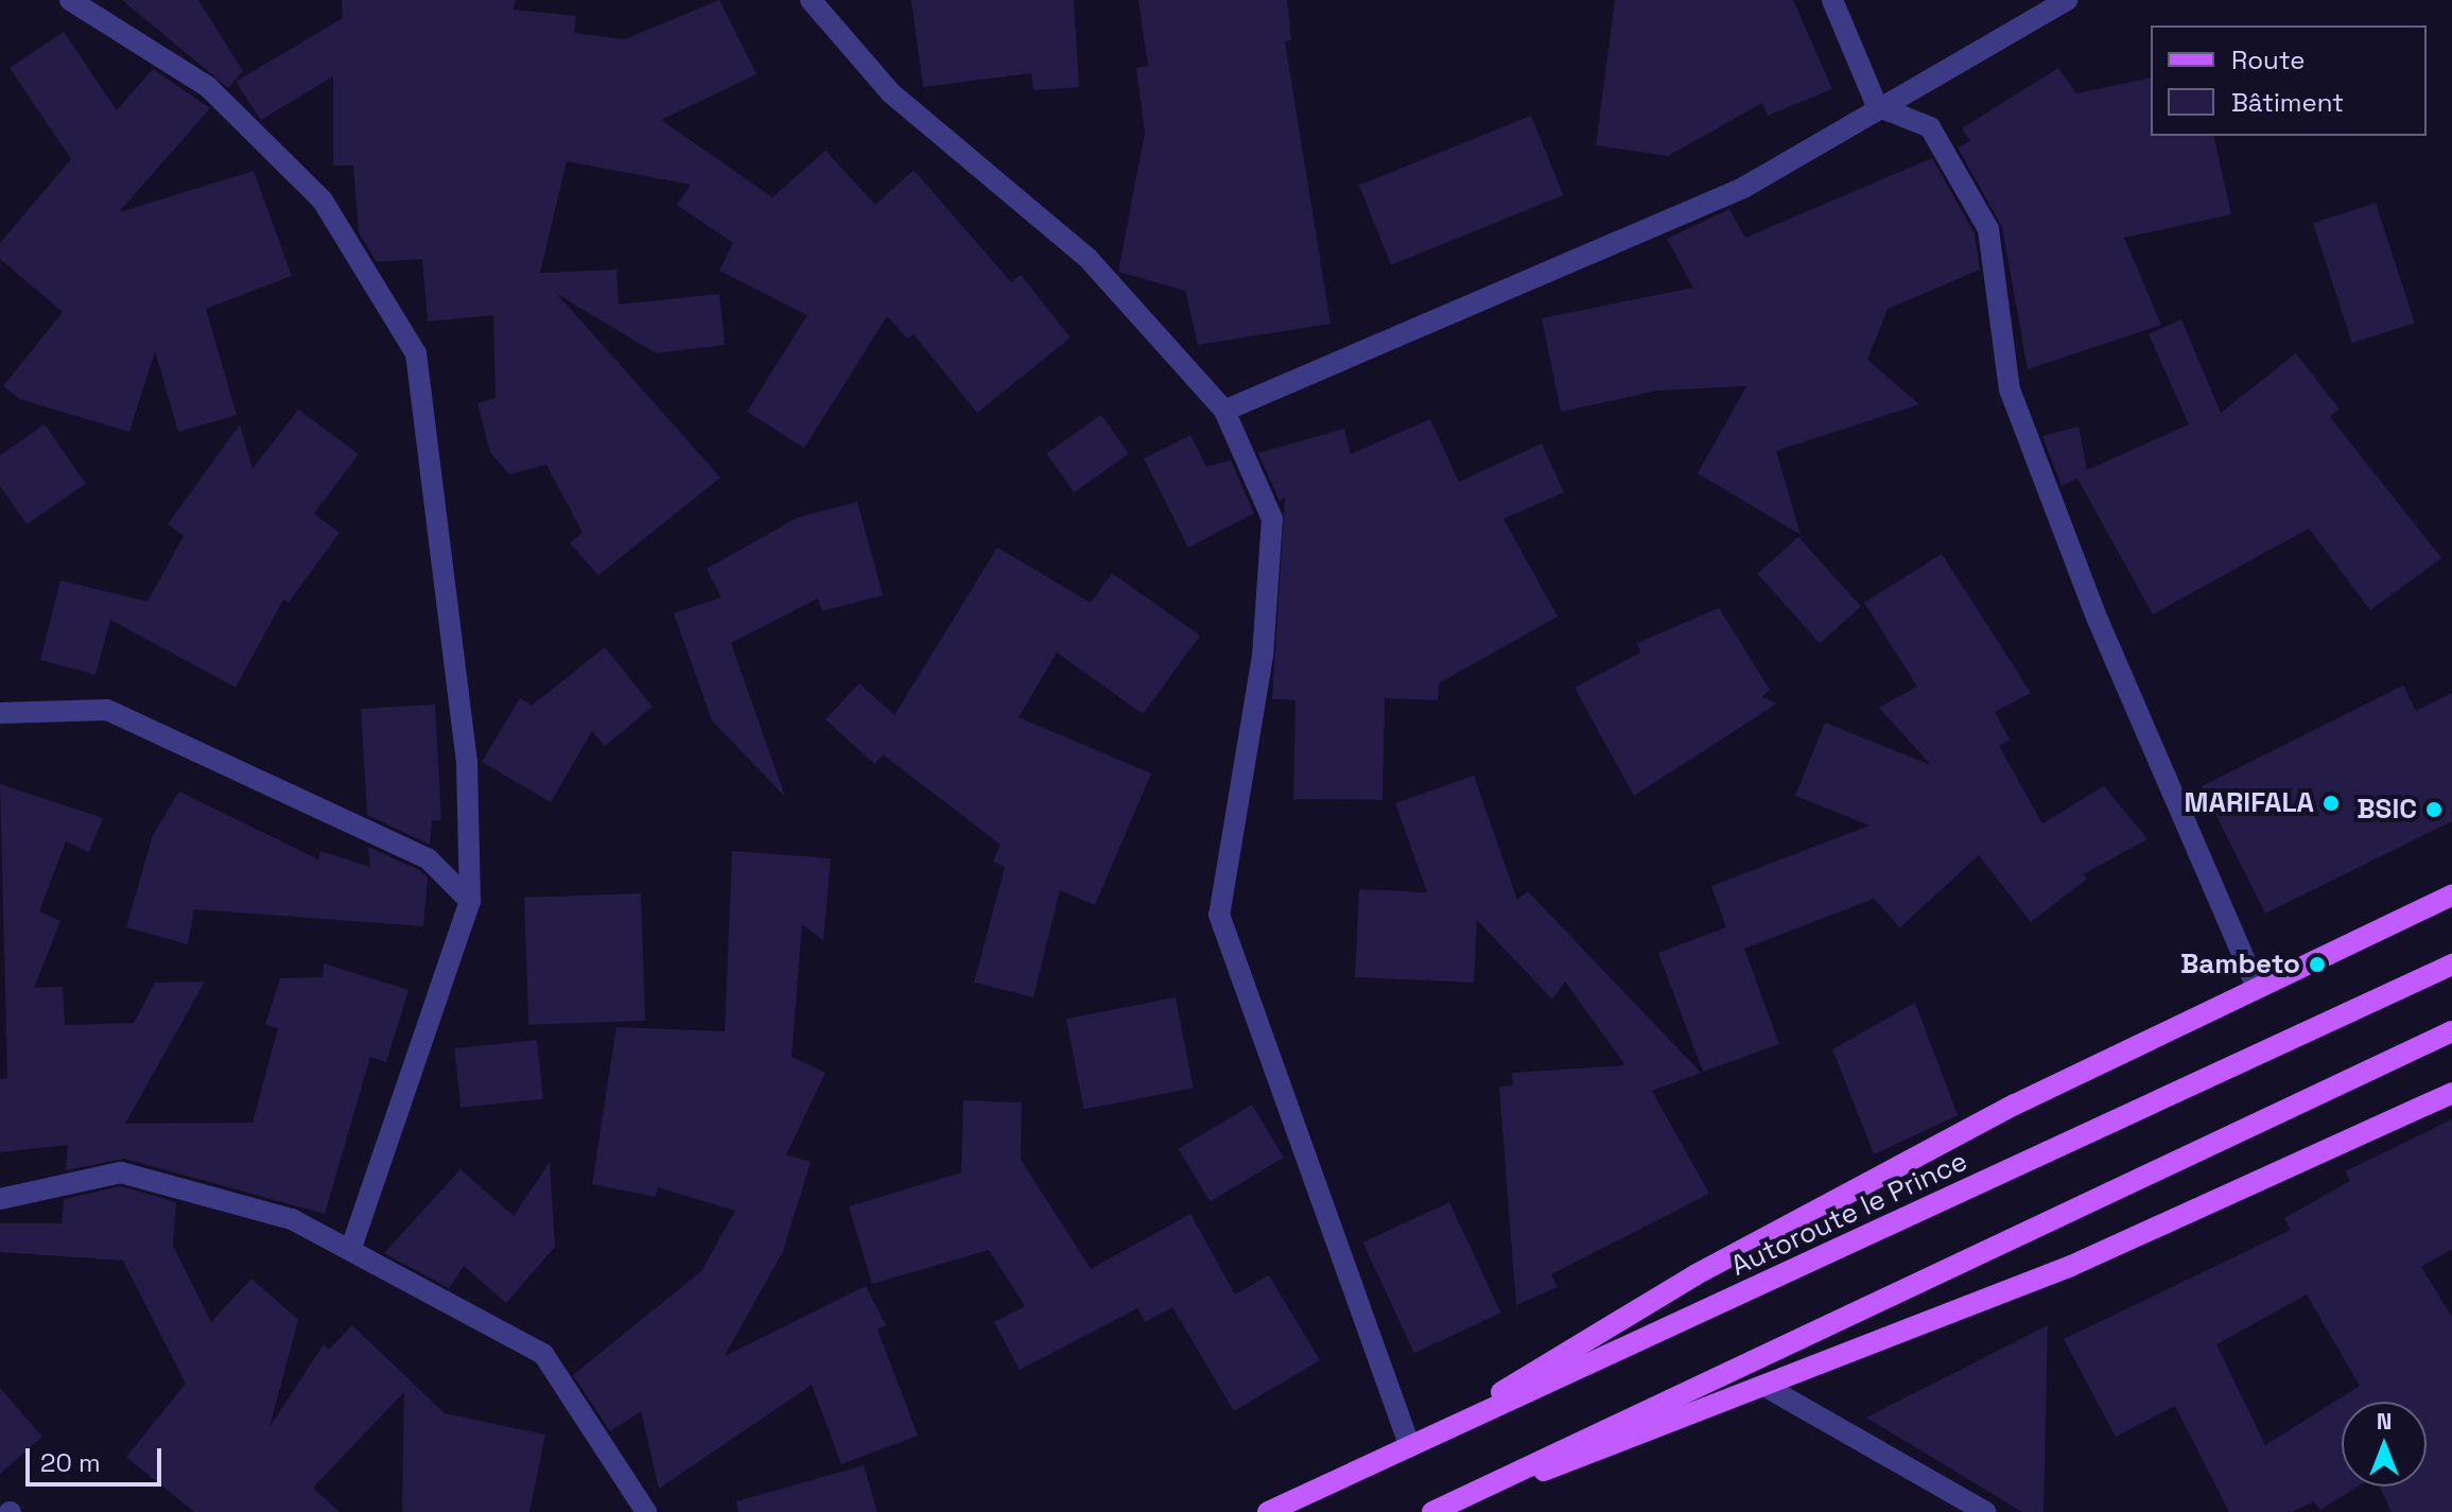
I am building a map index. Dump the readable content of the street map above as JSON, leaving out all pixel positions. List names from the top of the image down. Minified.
{"streets":{"main road":["Autoroute le Prince"]},"places":["MARIFALA","BSIC","Bambeto"],"legend":["Route","Bâtiment"],"scale_bar":"20 m","north":"top"}
